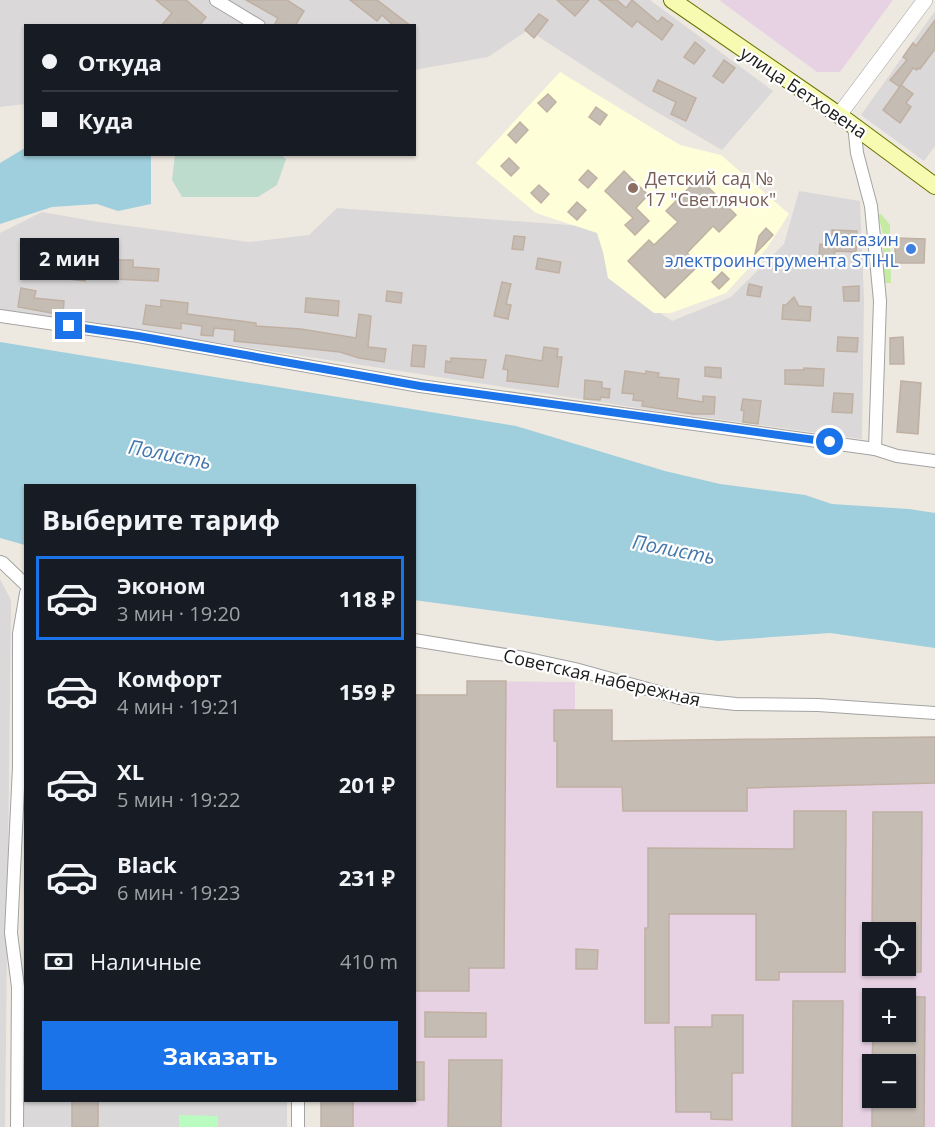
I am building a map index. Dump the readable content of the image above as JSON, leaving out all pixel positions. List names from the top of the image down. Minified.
{"streets":{"main road":["улица Бетховена"],"street":["Советская набережная"]},"water":["Полисть"],"places":["Детский сад № 17 \"Светлячок\"","Магазин электроинструмента STIHL"],"page":{"banner":["Откуда","Куда"],"bubble":"2 мин","heading":"Выберите тариф","list":[{"name":"Эконом","note":"3 мин · 19:20","value":"118 ₽"},{"name":"Комфорт","note":"4 мин · 19:21","value":"159 ₽"},{"name":"XL","note":"5 мин · 19:22","value":"201 ₽"},{"name":"Black","note":"6 мин · 19:23","value":"231 ₽"}],"map_buttons":["+","−"],"pay":["Наличные","410 m"],"buttons":"Заказать"}}
